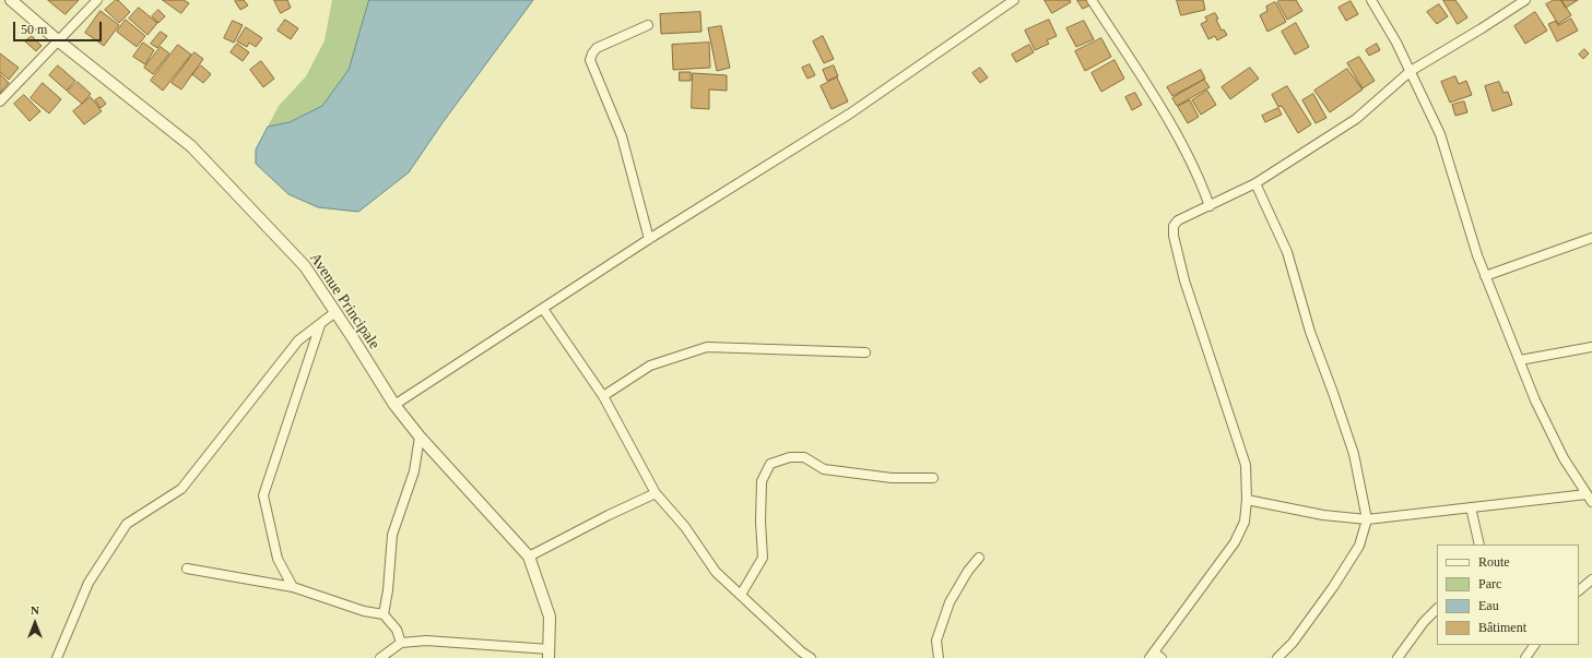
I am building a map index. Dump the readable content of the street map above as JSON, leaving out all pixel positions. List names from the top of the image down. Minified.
{"streets":{"street":["Avenue Principale"]},"legend":["Route","Parc","Eau","Bâtiment"],"scale_bar":"50 m","north":"top"}
